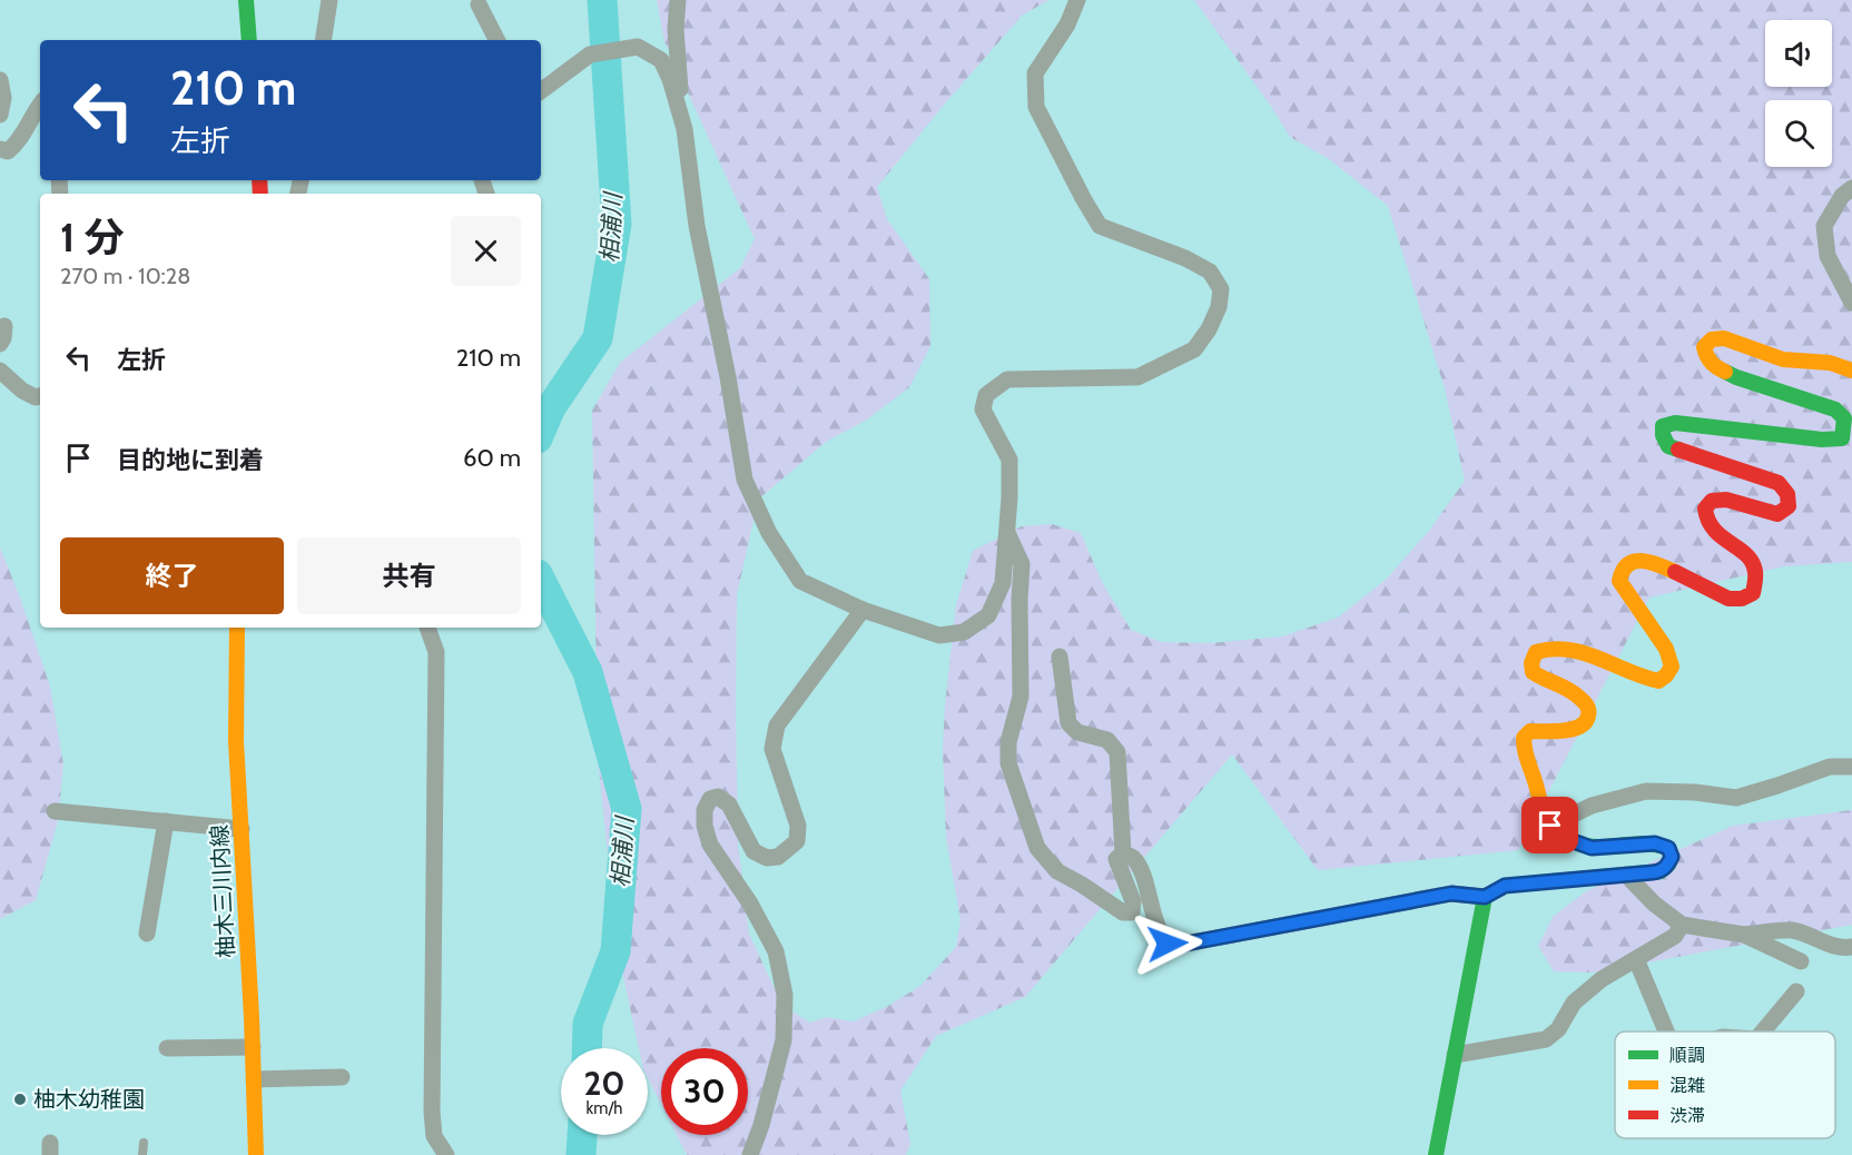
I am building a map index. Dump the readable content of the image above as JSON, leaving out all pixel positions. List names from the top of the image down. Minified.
{"streets":{"street":["柚木三川内線"]},"water":["相浦川"],"places":["柚木幼稚園"],"legend":["順調","混雑","渋滞"],"page":{"turn":["210 m","左折"],"heading":["1 分","270 m · 10:28"],"list":[{"name":"左折","value":"210 m"},{"name":"目的地に到着","value":"60 m"}],"buttons":["終了","共有"],"speed":"20 km/h","limit":"30"}}
